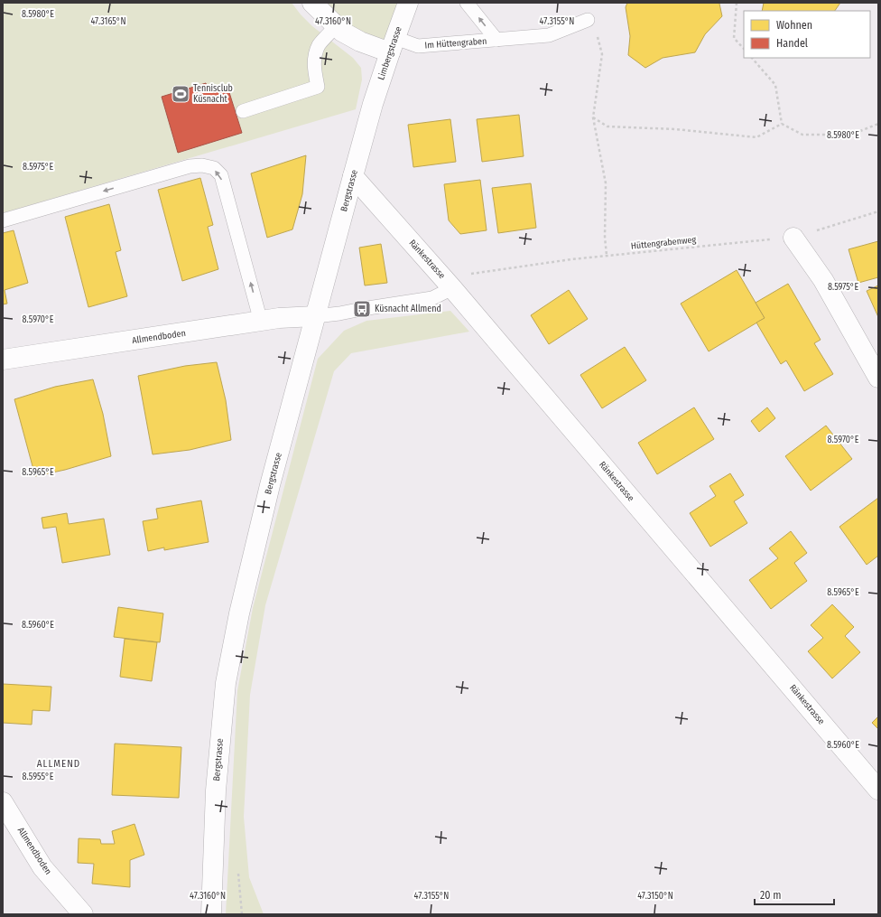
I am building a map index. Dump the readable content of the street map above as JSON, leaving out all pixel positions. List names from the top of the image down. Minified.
{"streets":{"street":["Limbergstrasse","Bergstrasse","Ränkestrasse","Allmendboden"],"lane":["Im Hüttengraben"],"path":["Hüttengrabenweg"]},"crossings":[["Im Hüttengraben","Limbergstrasse"],["Limbergstrasse","Bergstrasse"],["Bergstrasse","Ränkestrasse"],["Bergstrasse","Allmendboden"],["Hüttengrabenweg","Ränkestrasse"]],"districts":["ALLMEND"],"places":{"sports":["Tennisclub Küsnacht"],"bus stop":["Küsnacht Allmend"]},"legend":["Wohnen","Handel"],"scale_bar":"20 m","coordinates":["8.5980°E","47.3165°N","47.3160°N","47.3155°N","8.5975°E","8.5970°E","8.5965°E","8.5960°E","8.5955°E","47.3150°N"]}
